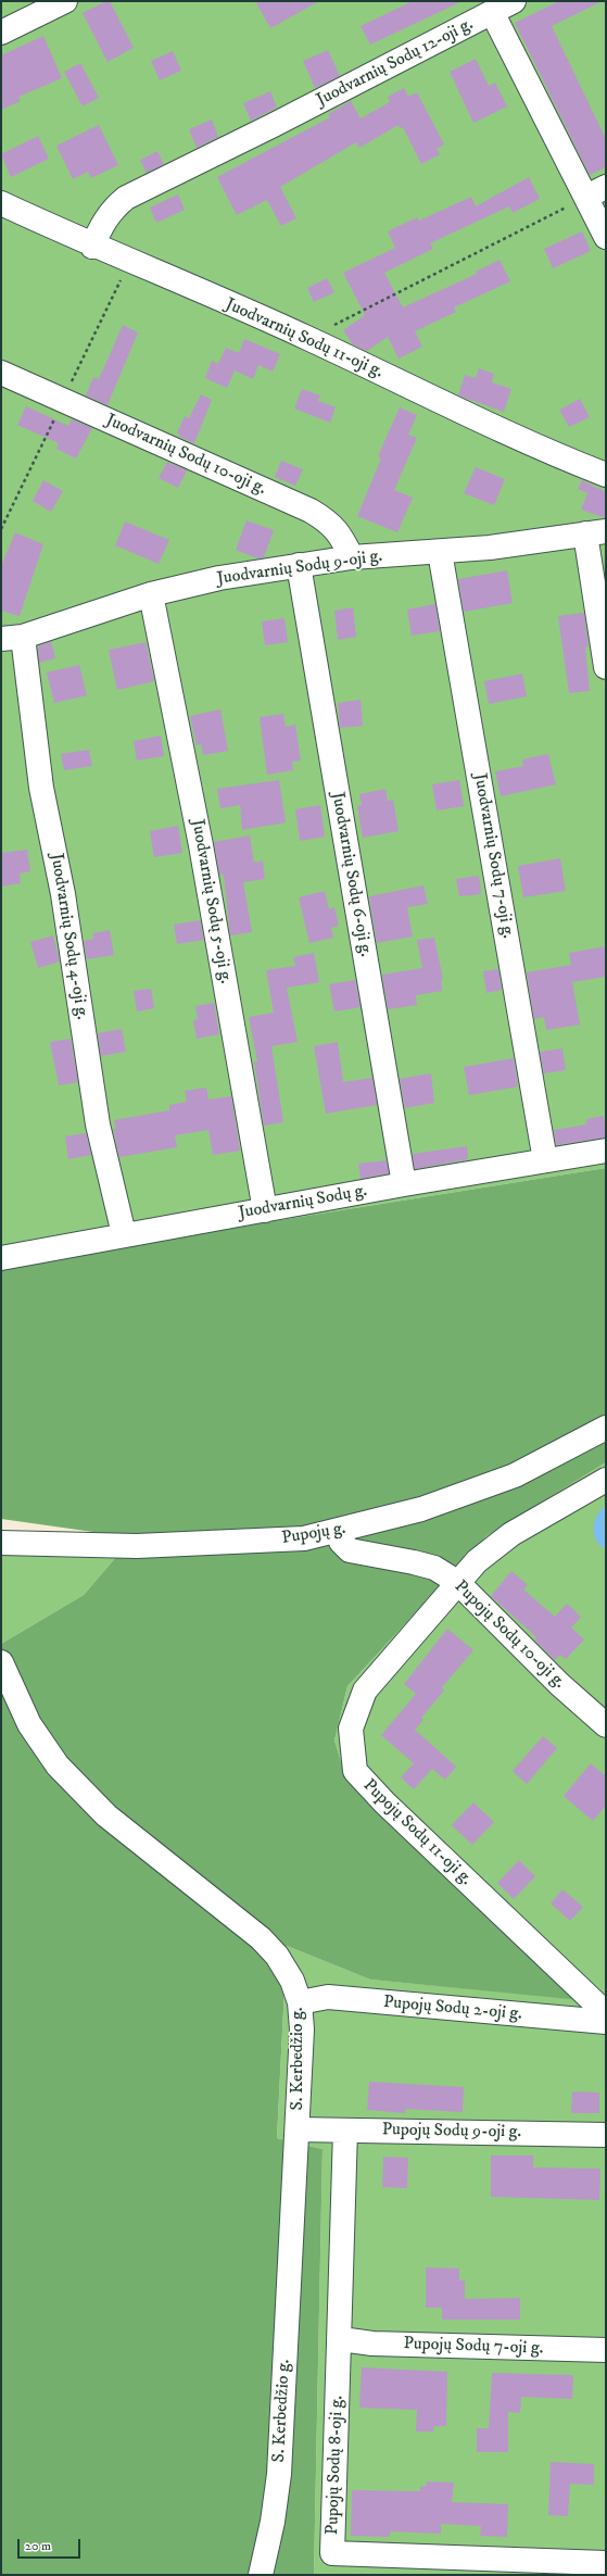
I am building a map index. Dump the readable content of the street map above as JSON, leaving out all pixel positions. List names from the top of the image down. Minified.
{"streets":{"street":["Juodvarnių Sodų 12-oji g.","Juodvarnių Sodų 11-oji g.","Juodvarnių Sodų 10-oji g.","Juodvarnių Sodų 9-oji g.","Juodvarnių Sodų 7-oji g.","Juodvarnių Sodų 6-oji g.","Juodvarnių Sodų 5-oji g.","Juodvarnių Sodų 4-oji g.","Juodvarnių Sodų g.","Pupojų g.","Pupojų Sodų 10-oji g.","Pupojų Sodų 11-oji g.","Pupojų Sodų 2-oji g.","S. Kerbedžio g.","Pupojų Sodų 9-oji g.","Pupojų Sodų 7-oji g.","Pupojų Sodų 8-oji g."]},"crossings":[["Juodvarnių Sodų 12-oji g.","Juodvarnių Sodų 11-oji g."],["Juodvarnių Sodų 10-oji g.","Juodvarnių Sodų 9-oji g."],["Juodvarnių Sodų 9-oji g.","Juodvarnių Sodų 7-oji g."],["Juodvarnių Sodų 9-oji g.","Juodvarnių Sodų 6-oji g."],["Juodvarnių Sodų 9-oji g.","Juodvarnių Sodų 5-oji g."],["Juodvarnių Sodų 9-oji g.","Juodvarnių Sodų 4-oji g."],["Juodvarnių Sodų 7-oji g.","Juodvarnių Sodų g."],["Juodvarnių Sodų 6-oji g.","Juodvarnių Sodų g."],["Juodvarnių Sodų 5-oji g.","Juodvarnių Sodų g."],["Juodvarnių Sodų 4-oji g.","Juodvarnių Sodų g."],["Pupojų g.","Pupojų Sodų 10-oji g."],["Pupojų Sodų 10-oji g.","Pupojų Sodų 11-oji g."],["Pupojų Sodų 2-oji g.","S. Kerbedžio g."],["S. Kerbedžio g.","Pupojų Sodų 9-oji g."],["Pupojų Sodų 9-oji g.","Pupojų Sodų 8-oji g."],["Pupojų Sodų 7-oji g.","Pupojų Sodų 8-oji g."]],"scale_bar":"20 m"}
